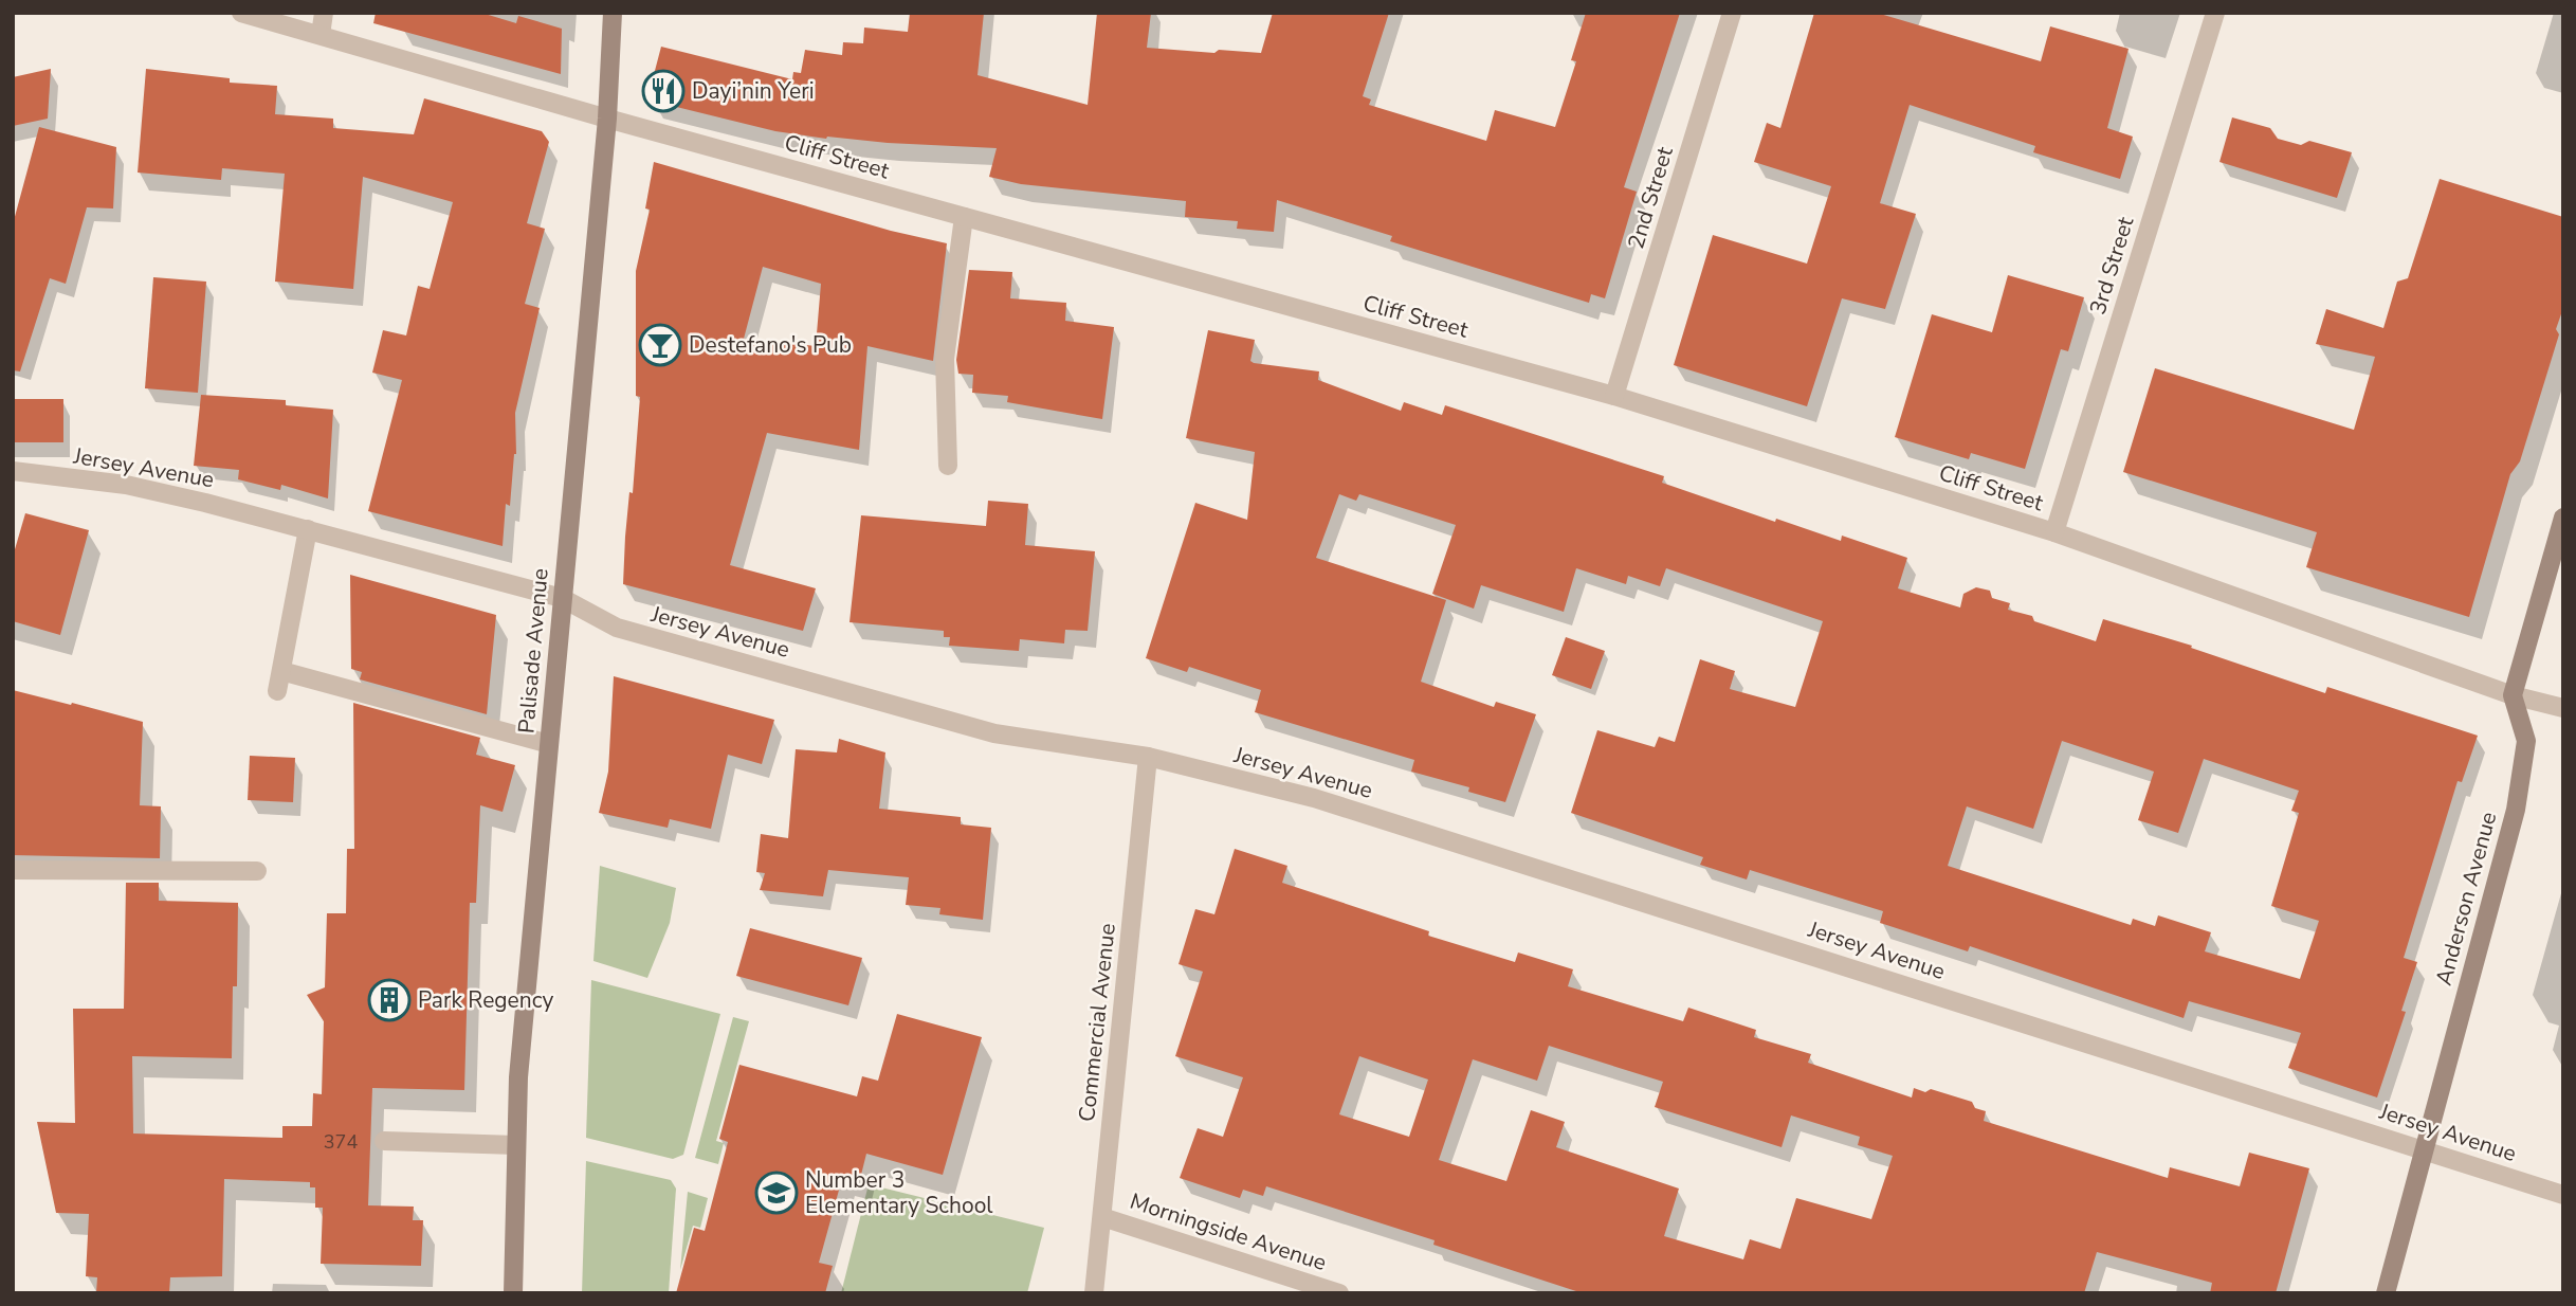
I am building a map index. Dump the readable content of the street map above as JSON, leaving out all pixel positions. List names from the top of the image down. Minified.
{"streets":{"main road":["Palisade Avenue","Anderson Avenue"],"street":["Cliff Street","2nd Street","3rd Street","Jersey Avenue","Commercial Avenue","Morningside Avenue"]},"crossings":[["Cliff Street","2nd Street"],["Cliff Street","3rd Street"],["Cliff Street","Palisade Avenue"],["Cliff Street","Anderson Avenue"],["Jersey Avenue","Palisade Avenue"],["Jersey Avenue","Anderson Avenue"],["Jersey Avenue","Commercial Avenue"],["Commercial Avenue","Morningside Avenue"]],"places":{"restaurant":["Dayi’nin Yeri"],"bar":["Destefano's Pub"],"building":["Park Regency"],"school or university":["Number 3 Elementary School"]},"house_numbers":["374"]}
